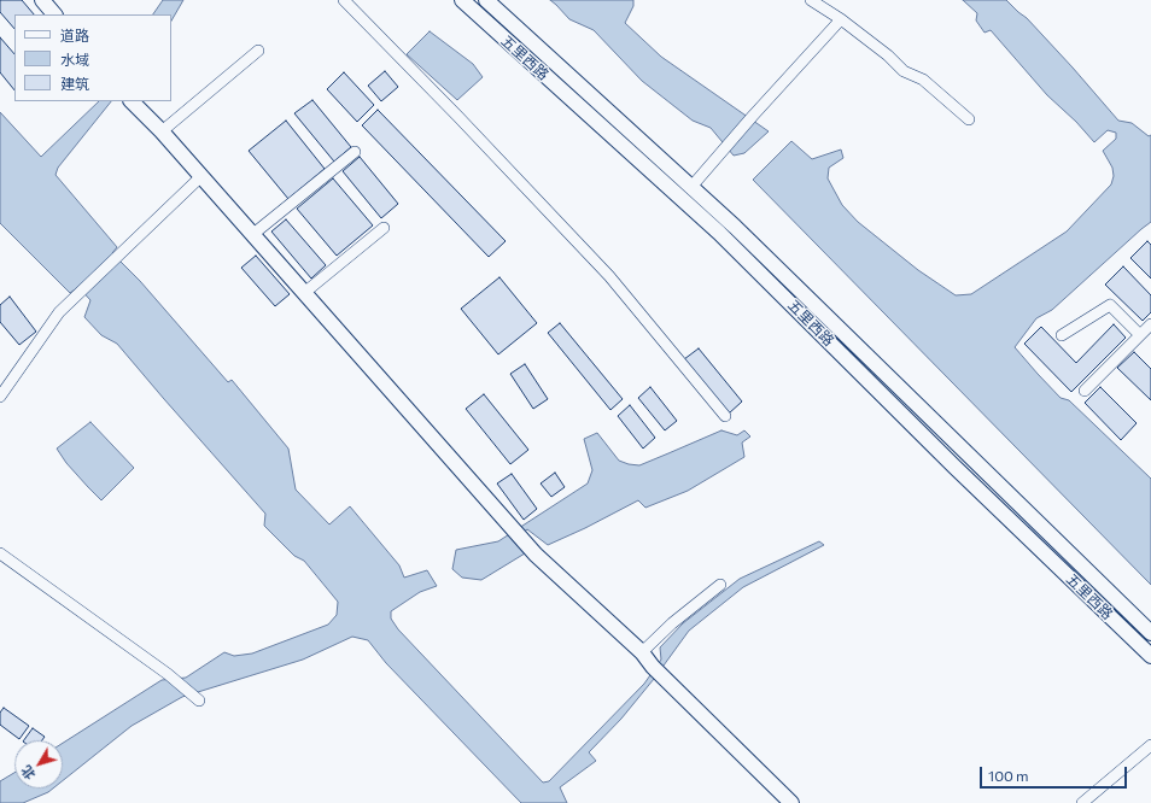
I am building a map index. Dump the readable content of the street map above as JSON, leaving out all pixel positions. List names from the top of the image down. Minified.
{"streets":{"main road":["五里西路"]},"legend":["道路","水域","建筑"],"scale_bar":"100 m","north":"bottom left"}
